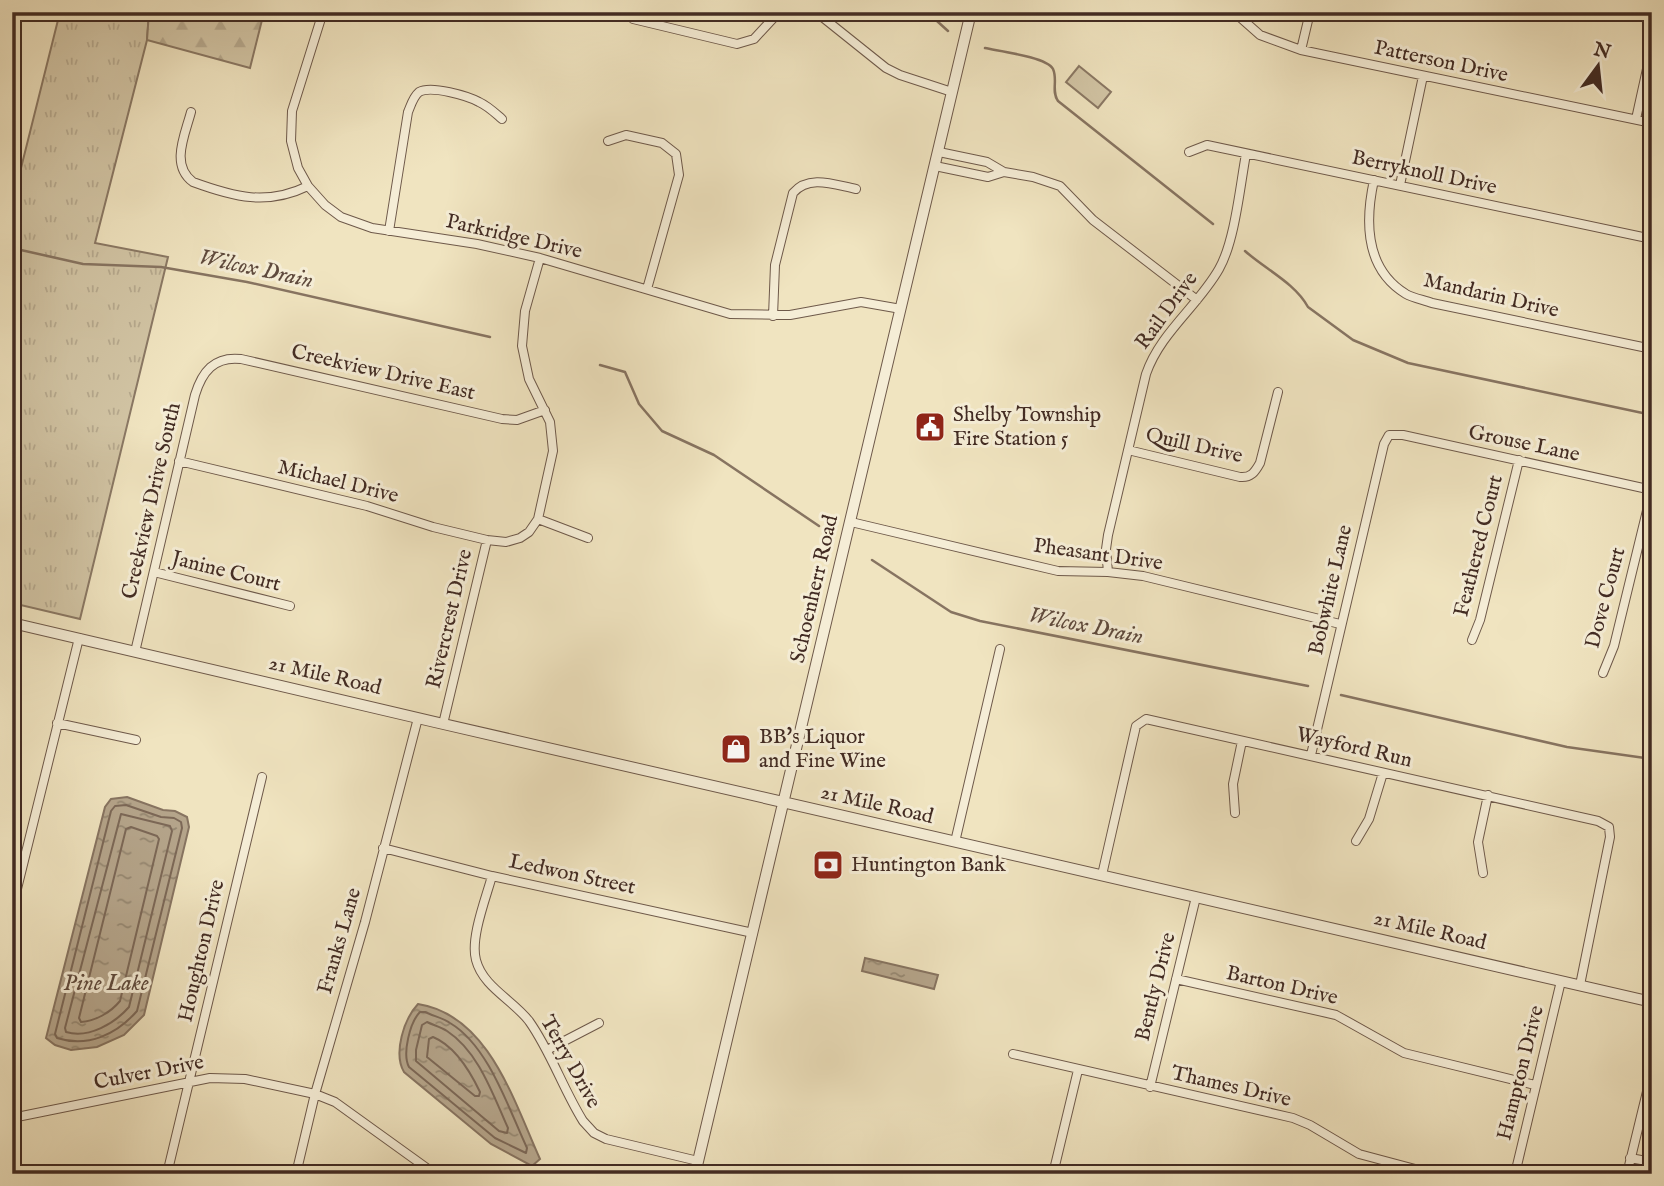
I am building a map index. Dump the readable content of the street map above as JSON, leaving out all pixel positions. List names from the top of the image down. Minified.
{"streets":{"street":["Patterson Drive","Berryknoll Drive","Parkridge Drive","Mandarin Drive","Rail Drive","Creekview Drive East","Grouse Lane","Quill Drive","Michael Drive","Creekview Drive South","Feathered Court","Pheasant Drive","Janine Court","Schoenherr Road","Bobwhite Lane","Dove Court","Rivercrest Drive","21 Mile Road","Wayford Run","Ledwon Street","Franks Lane","Houghton Drive","Barton Drive","Bently Drive","Terry Drive","Culver Drive","Hampton Drive","Thames Drive"]},"crossings":[["Berryknoll Drive","Mandarin Drive"],["Berryknoll Drive","Rail Drive"],["Parkridge Drive","Schoenherr Road"],["Rail Drive","Quill Drive"],["Rail Drive","Pheasant Drive"],["Creekview Drive East","Creekview Drive South"],["Grouse Lane","Feathered Court"],["Grouse Lane","Bobwhite Lane"],["Grouse Lane","Dove Court"],["Michael Drive","Creekview Drive South"],["Michael Drive","Rivercrest Drive"],["Creekview Drive South","Janine Court"],["Creekview Drive South","21 Mile Road"],["Pheasant Drive","Schoenherr Road"],["Pheasant Drive","Bobwhite Lane"],["Schoenherr Road","21 Mile Road"],["Schoenherr Road","Ledwon Street"],["Schoenherr Road","Terry Drive"],["Bobwhite Lane","Wayford Run"],["Rivercrest Drive","21 Mile Road"],["21 Mile Road","Wayford Run"],["21 Mile Road","Franks Lane"],["21 Mile Road","Bently Drive"],["21 Mile Road","Hampton Drive"],["Ledwon Street","Franks Lane"],["Ledwon Street","Terry Drive"],["Franks Lane","Culver Drive"],["Houghton Drive","Culver Drive"],["Barton Drive","Bently Drive"],["Barton Drive","Hampton Drive"],["Bently Drive","Thames Drive"]],"water":["Wilcox Drain","Pine Lake"],"places":{"public building":["Shelby Township Fire Station 5"],"shop":["BB's Liquor and Fine Wine"],"bank":["Huntington Bank"]},"north":"top"}
